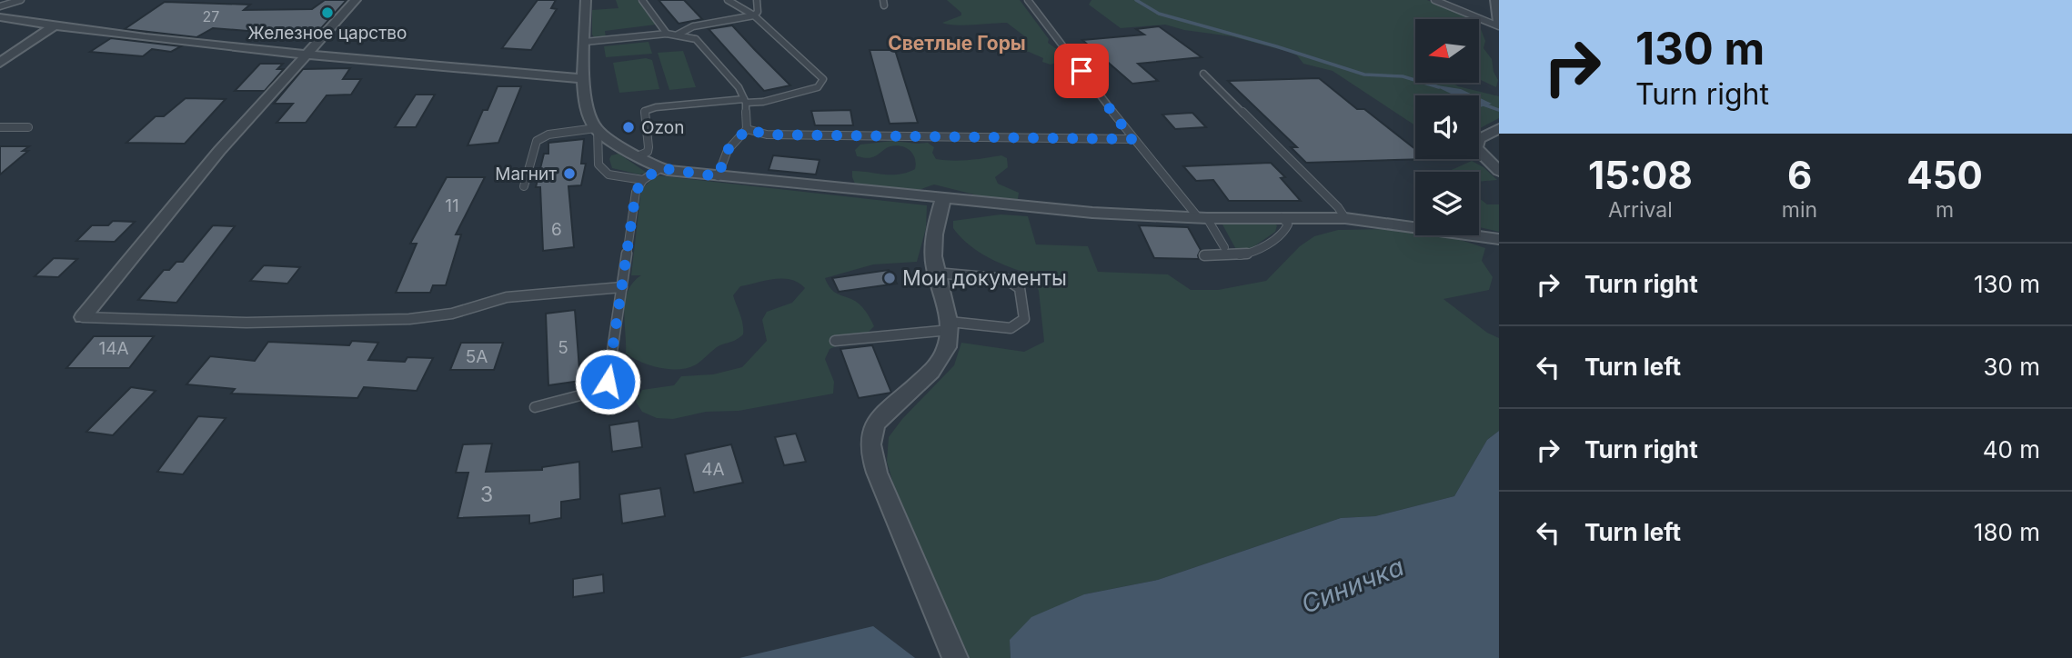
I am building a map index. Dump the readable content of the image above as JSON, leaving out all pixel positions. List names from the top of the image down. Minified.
{"districts":["Светлые Горы"],"water":["Синичка"],"places":["Железное царство","Ozon","Магнит","Мои документы"],"house_numbers":["27","11","6","5","14А","5А","4А","3"],"north":"left","page":{"turn":["130 m","Turn right"],"eta":["15:08","Arrival","6","min","450","m"],"list":[{"name":"Turn right","value":"130 m"},{"name":"Turn left","value":"30 m"},{"name":"Turn right","value":"40 m"},{"name":"Turn left","value":"180 m"}]}}
